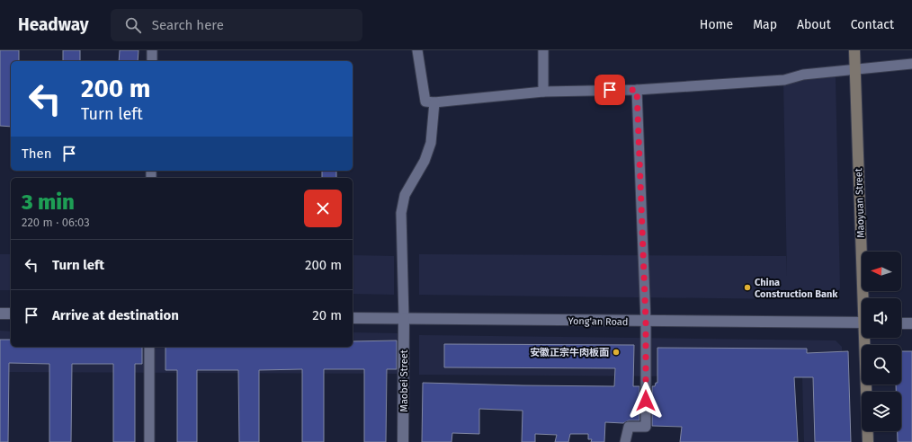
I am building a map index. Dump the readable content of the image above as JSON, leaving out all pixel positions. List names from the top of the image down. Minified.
{"streets":{"main road":["Maoyuan Street"],"street":["Yong'an Road","Maobei Street"]},"crossings":[["Yong'an Road","Maobei Street"]],"places":["China Construction Bank","安徽正宗牛肉板面"],"north":"left","page":{"header":"Headway","search":"Search here","nav":["Home","Map","About","Contact"],"turn":["200 m","Turn left"],"then":"Then","heading":["3 min","220 m · 06:03"],"list":[{"name":"Turn left","value":"200 m"},{"name":"Arrive at destination","value":"20 m"}]}}
